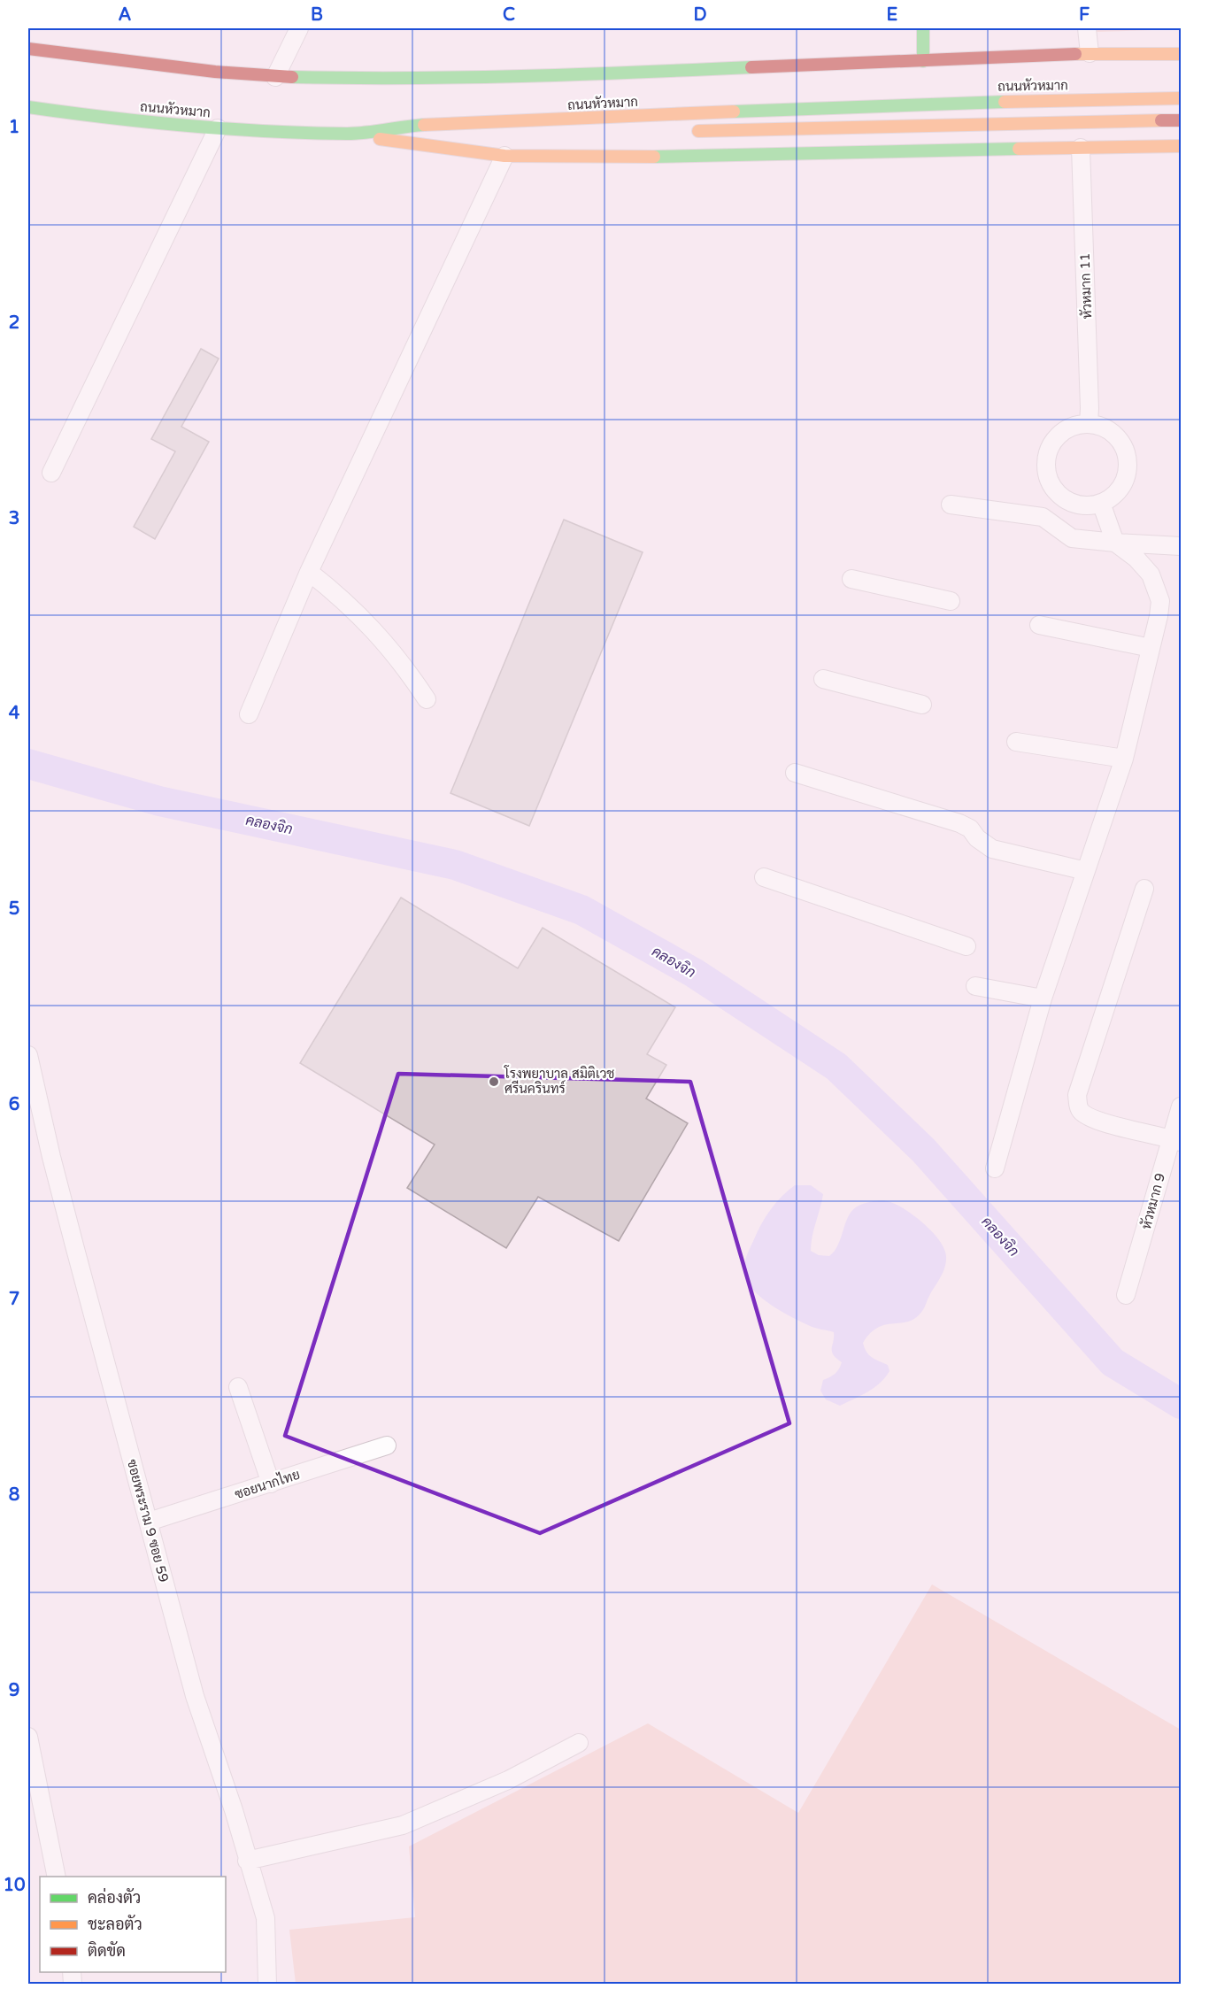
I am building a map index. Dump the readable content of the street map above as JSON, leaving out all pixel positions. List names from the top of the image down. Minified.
{"streets":{"main road":["ถนนหัวหมาก"],"street":["หัวหมาก 11","หัวหมาก 9","ซอยนากไทย","ซอยพระราม 9 ซอย 59"]},"crossings":[["ซอยนากไทย","ซอยพระราม 9 ซอย 59"]],"water":["คลองจิก"],"places":["โรงพยาบาล สมิติเวช ศรีนครินทร์"],"legend":["คล่องตัว","ชะลอตัว","ติดขัด"],"grid":{"columns":["A","B","C","D","E","F"],"rows":["1","2","3","4","5","6","7","8","9","10"]}}
